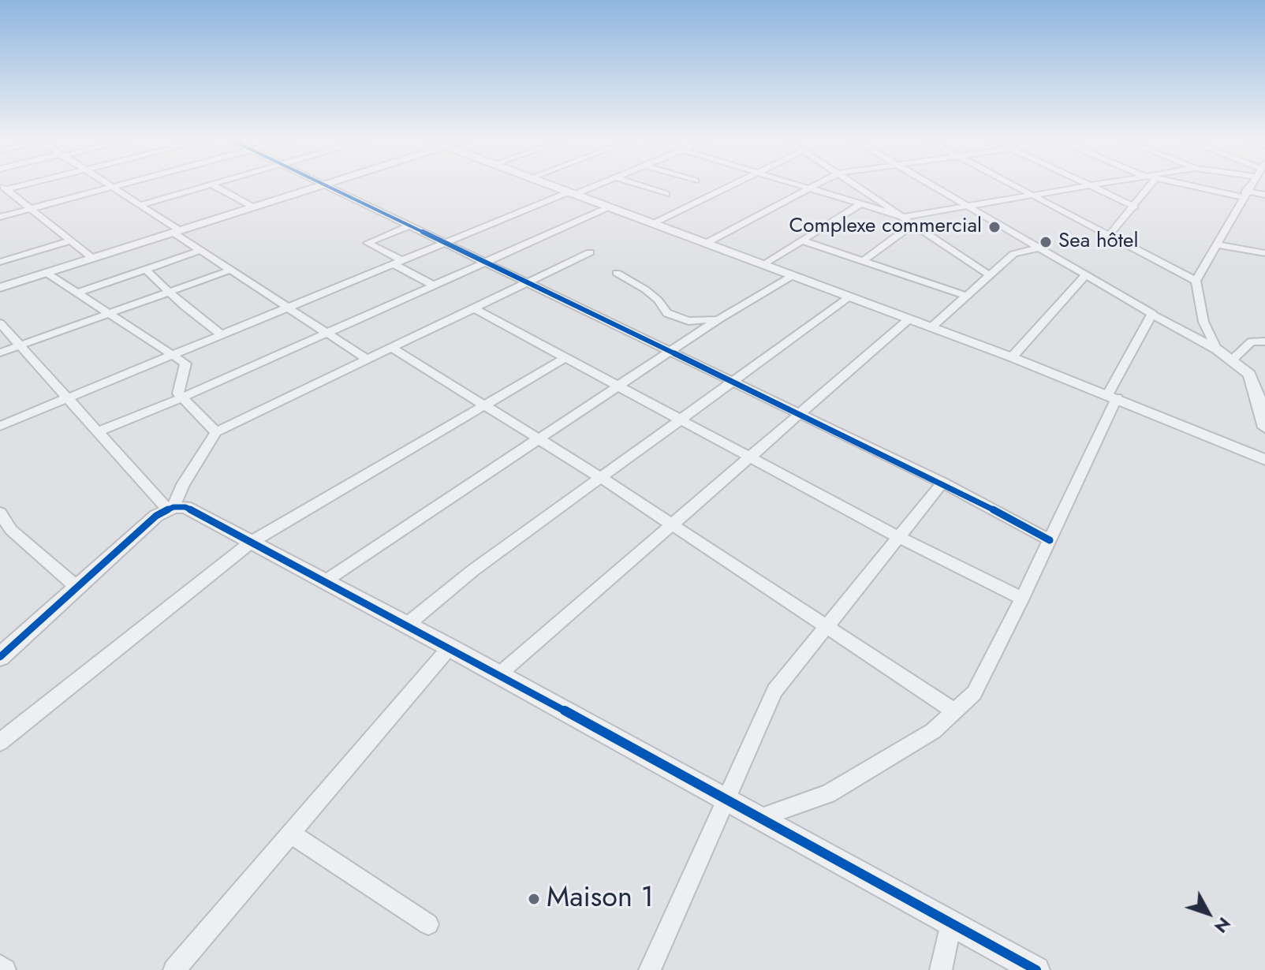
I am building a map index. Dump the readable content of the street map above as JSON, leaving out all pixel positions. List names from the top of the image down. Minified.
{"places":["Complexe commercial","Sea hôtel","Maison 1"],"north":"bottom right"}
